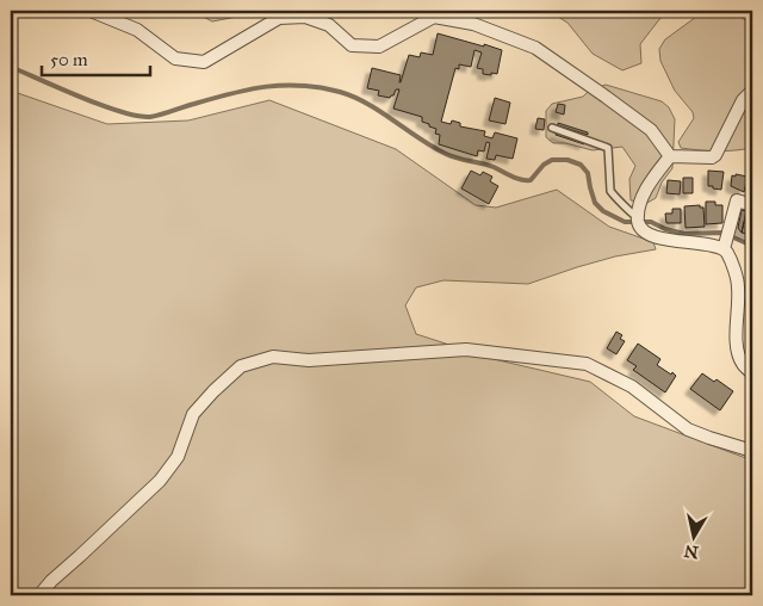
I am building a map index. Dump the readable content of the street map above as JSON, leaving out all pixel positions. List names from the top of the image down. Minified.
{"scale_bar":"50 m","north":"bottom"}
